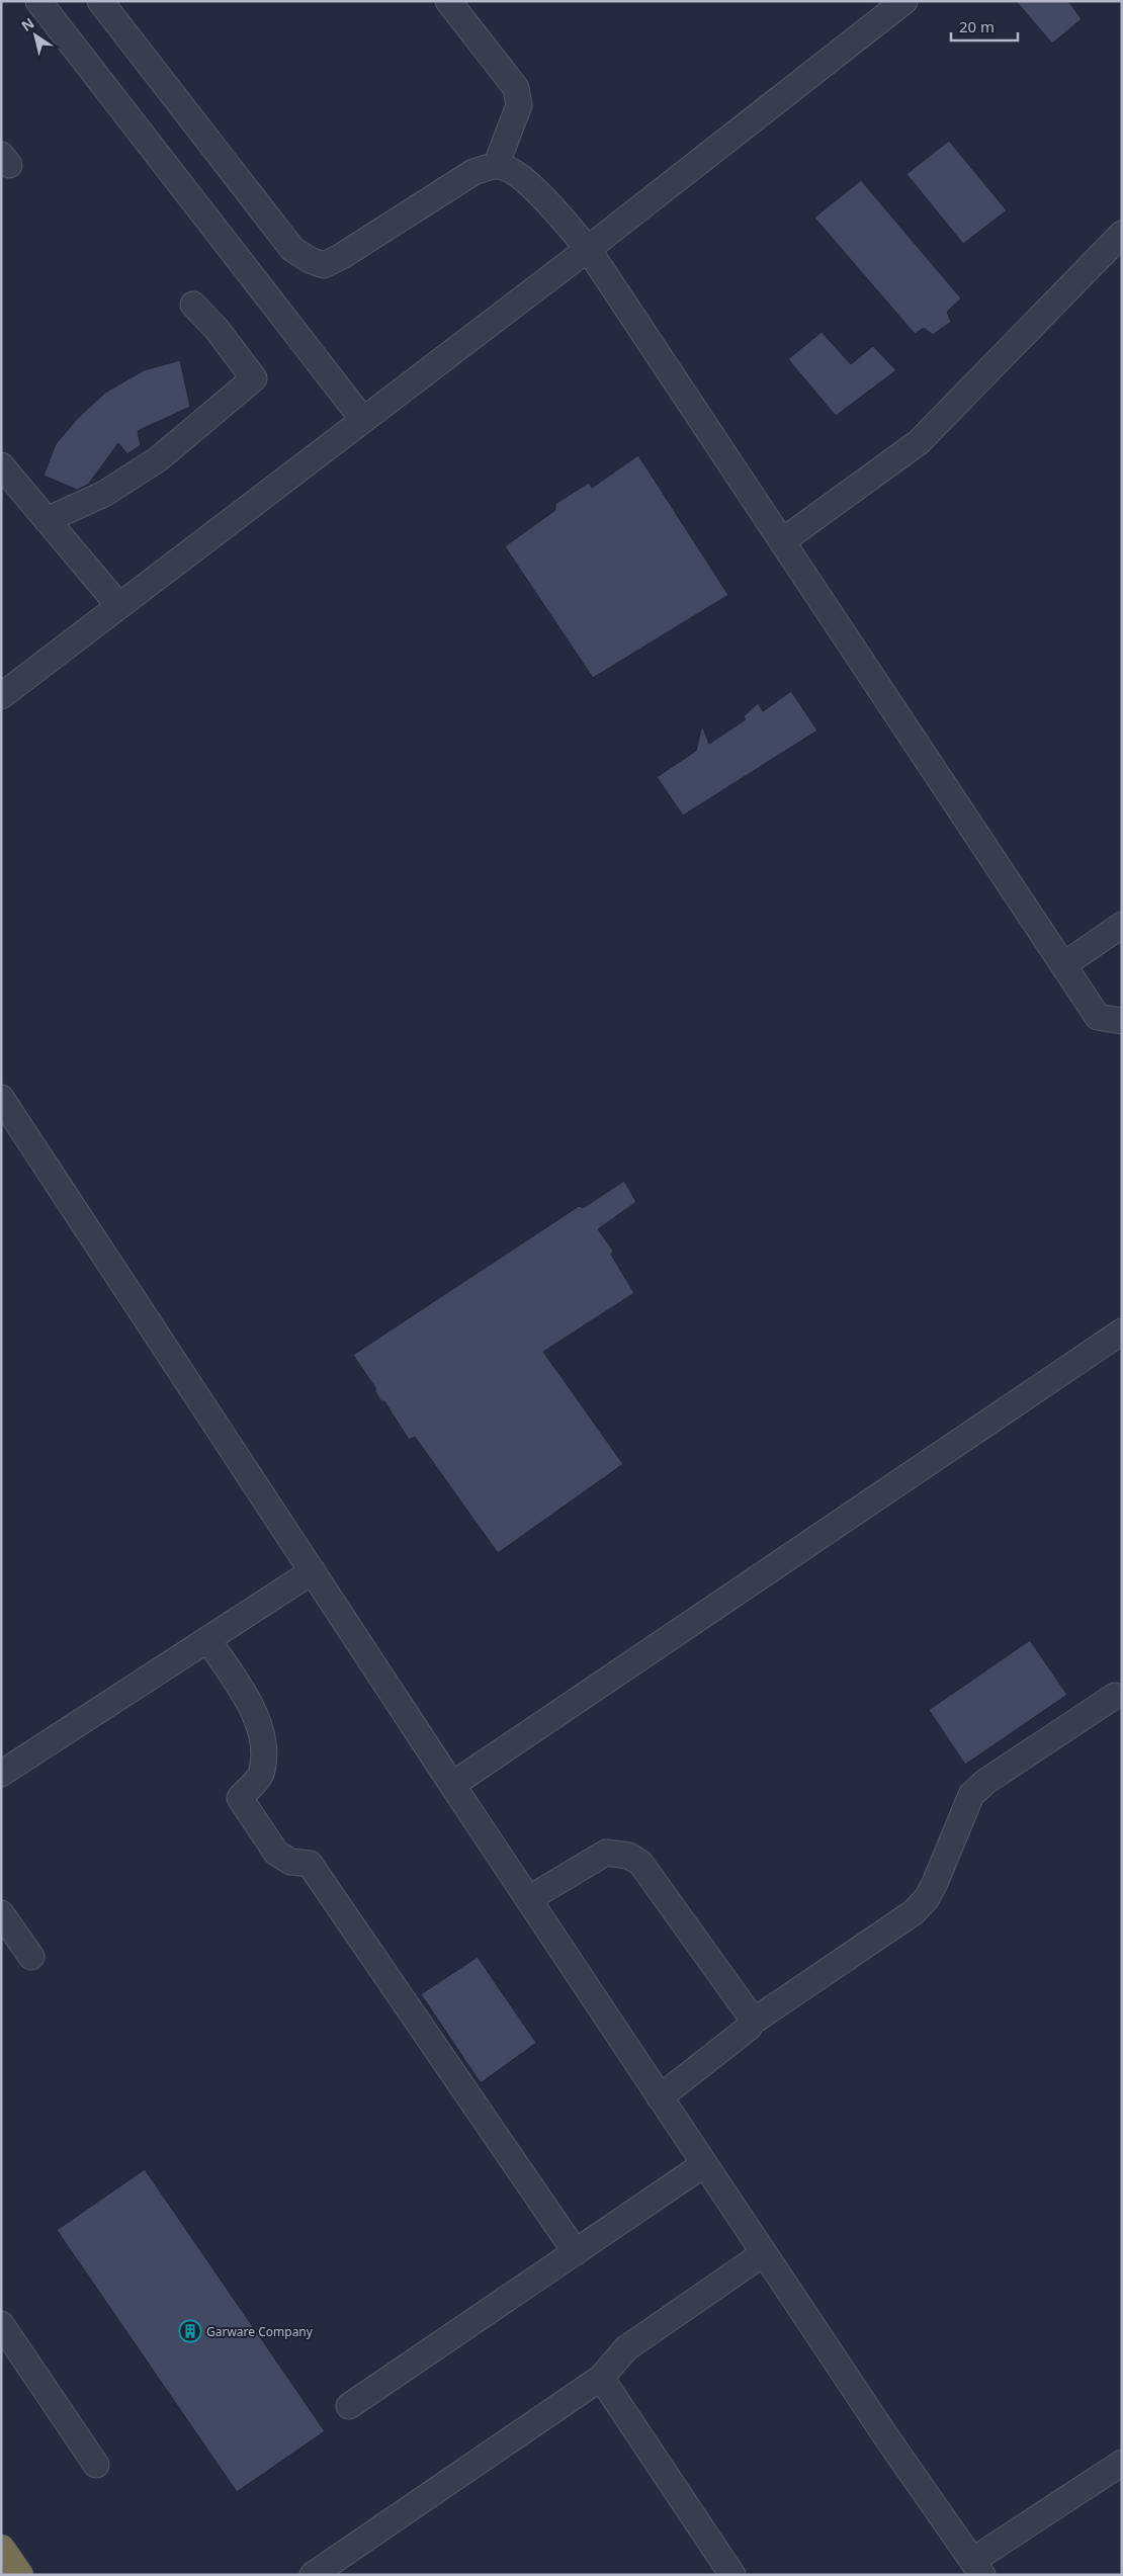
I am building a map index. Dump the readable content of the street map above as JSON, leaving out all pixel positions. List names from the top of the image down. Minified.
{"places":{"building":["Garware Company"]},"scale_bar":"20 m","north":"top left"}
